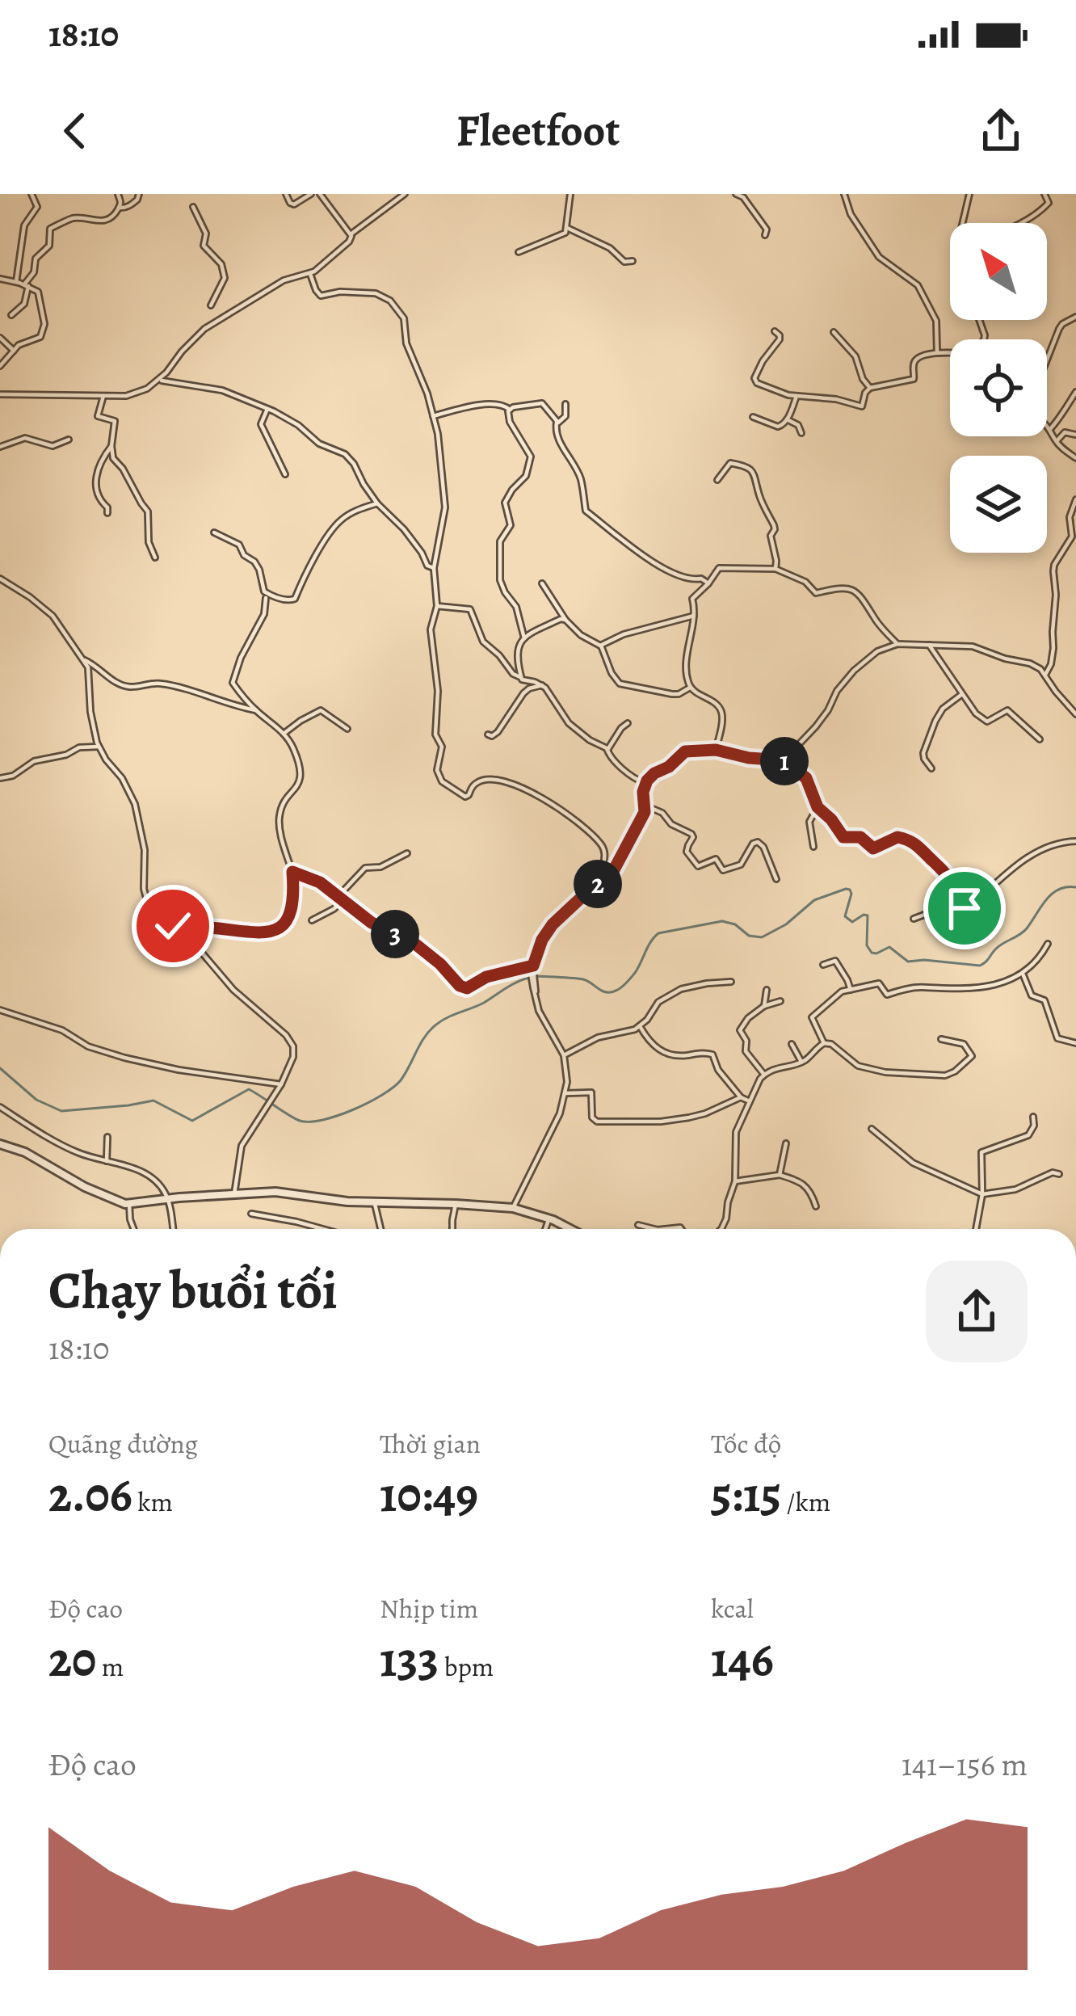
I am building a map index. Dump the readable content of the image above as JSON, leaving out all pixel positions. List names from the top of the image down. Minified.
{"north":"top left","page":{"status":"18:10","header":"Fleetfoot","pins":["1","2","3"],"heading":["Chạy buổi tối","18:10"],"stats":[["Quãng đường","2.06 km"],["Thời gian","10:49"],["Tốc độ","5:15 /km"],["Độ cao","20 m"],["Nhịp tim","133 bpm"],["kcal","146"]],"chart":["Độ cao","141–156 m"]}}
